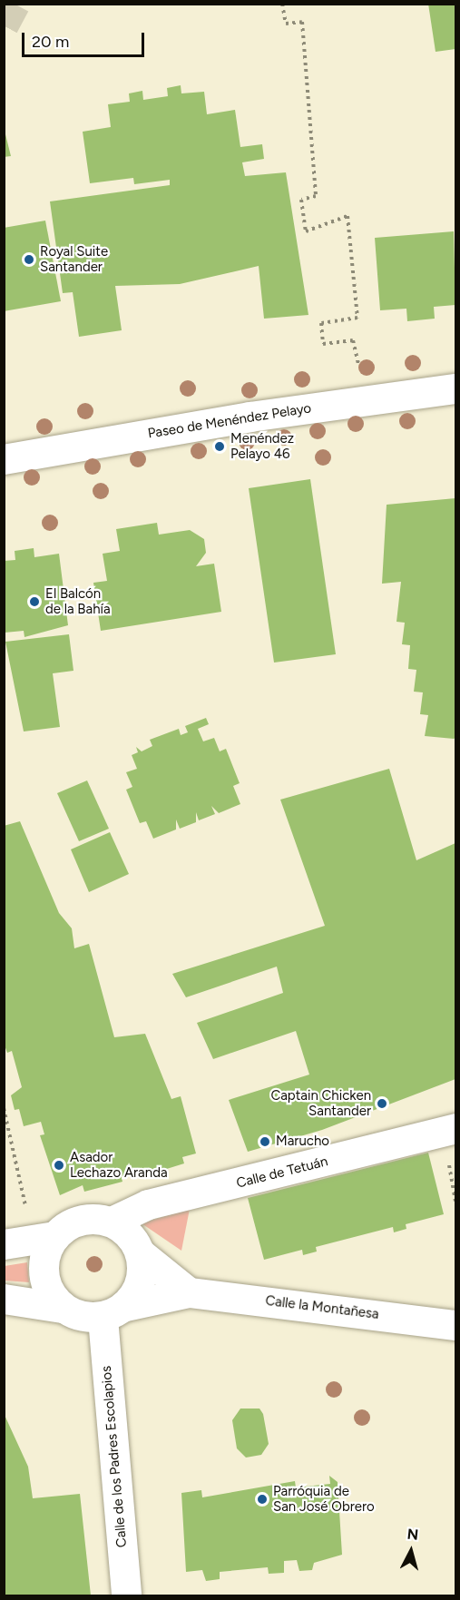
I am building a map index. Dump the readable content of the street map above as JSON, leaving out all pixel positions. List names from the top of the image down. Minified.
{"streets":{"street":["Paseo de Menéndez Pelayo","Calle de Tetuán","Calle la Montañesa","Calle de los Padres Escolapios"]},"crossings":[["Calle de Tetuán","Calle la Montañesa"],["Calle de Tetuán","Calle de los Padres Escolapios"],["Calle la Montañesa","Calle de los Padres Escolapios"]],"places":["Royal Suite Santander","Menéndez Pelayo 46","El Balcón de la Bahía","Captain Chicken Santander","Marucho","Asador Lechazo Aranda","Parróquia de San José Obrero"],"scale_bar":"20 m","north":"top"}
